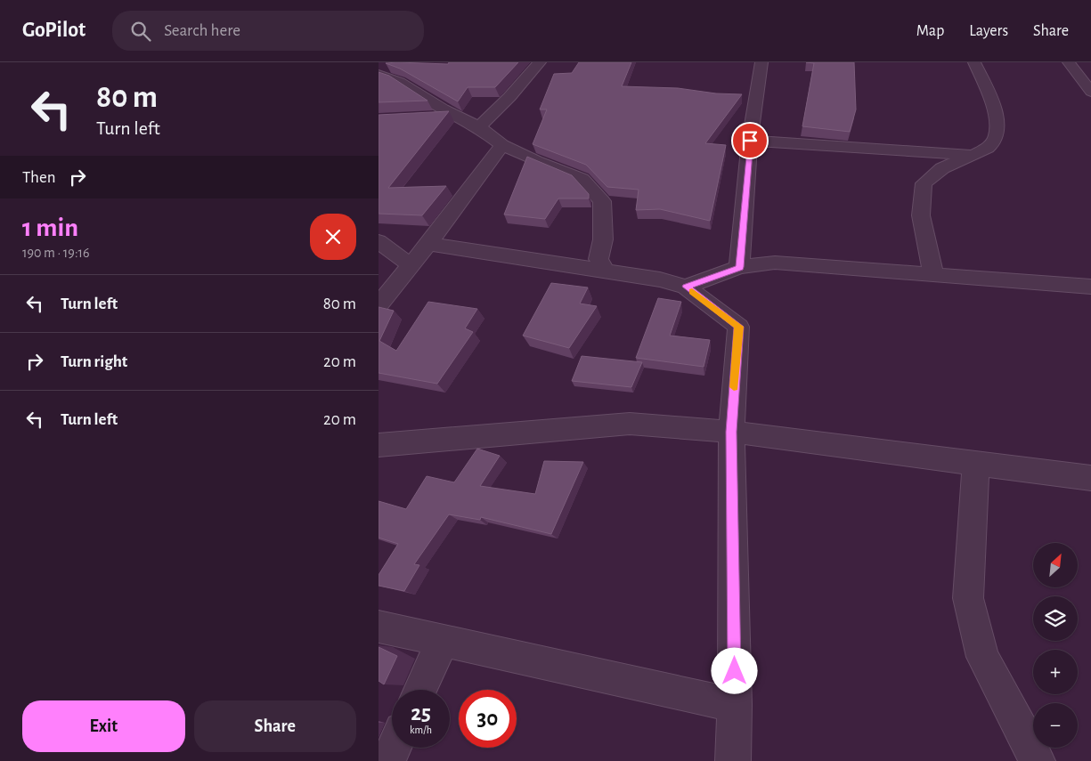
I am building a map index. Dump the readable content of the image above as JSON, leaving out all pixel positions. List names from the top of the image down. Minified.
{"north":"top right","page":{"header":"GoPilot","search":"Search here","nav":["Map","Layers","Share"],"turn":["80 m","Turn left"],"then":"Then","heading":["1 min","190 m · 19:16"],"list":[{"name":"Turn left","value":"80 m"},{"name":"Turn right","value":"20 m"},{"name":"Turn left","value":"20 m"}],"map_buttons":["+","−"],"speed":"25 km/h","limit":"30","buttons":["Exit","Share"]}}
